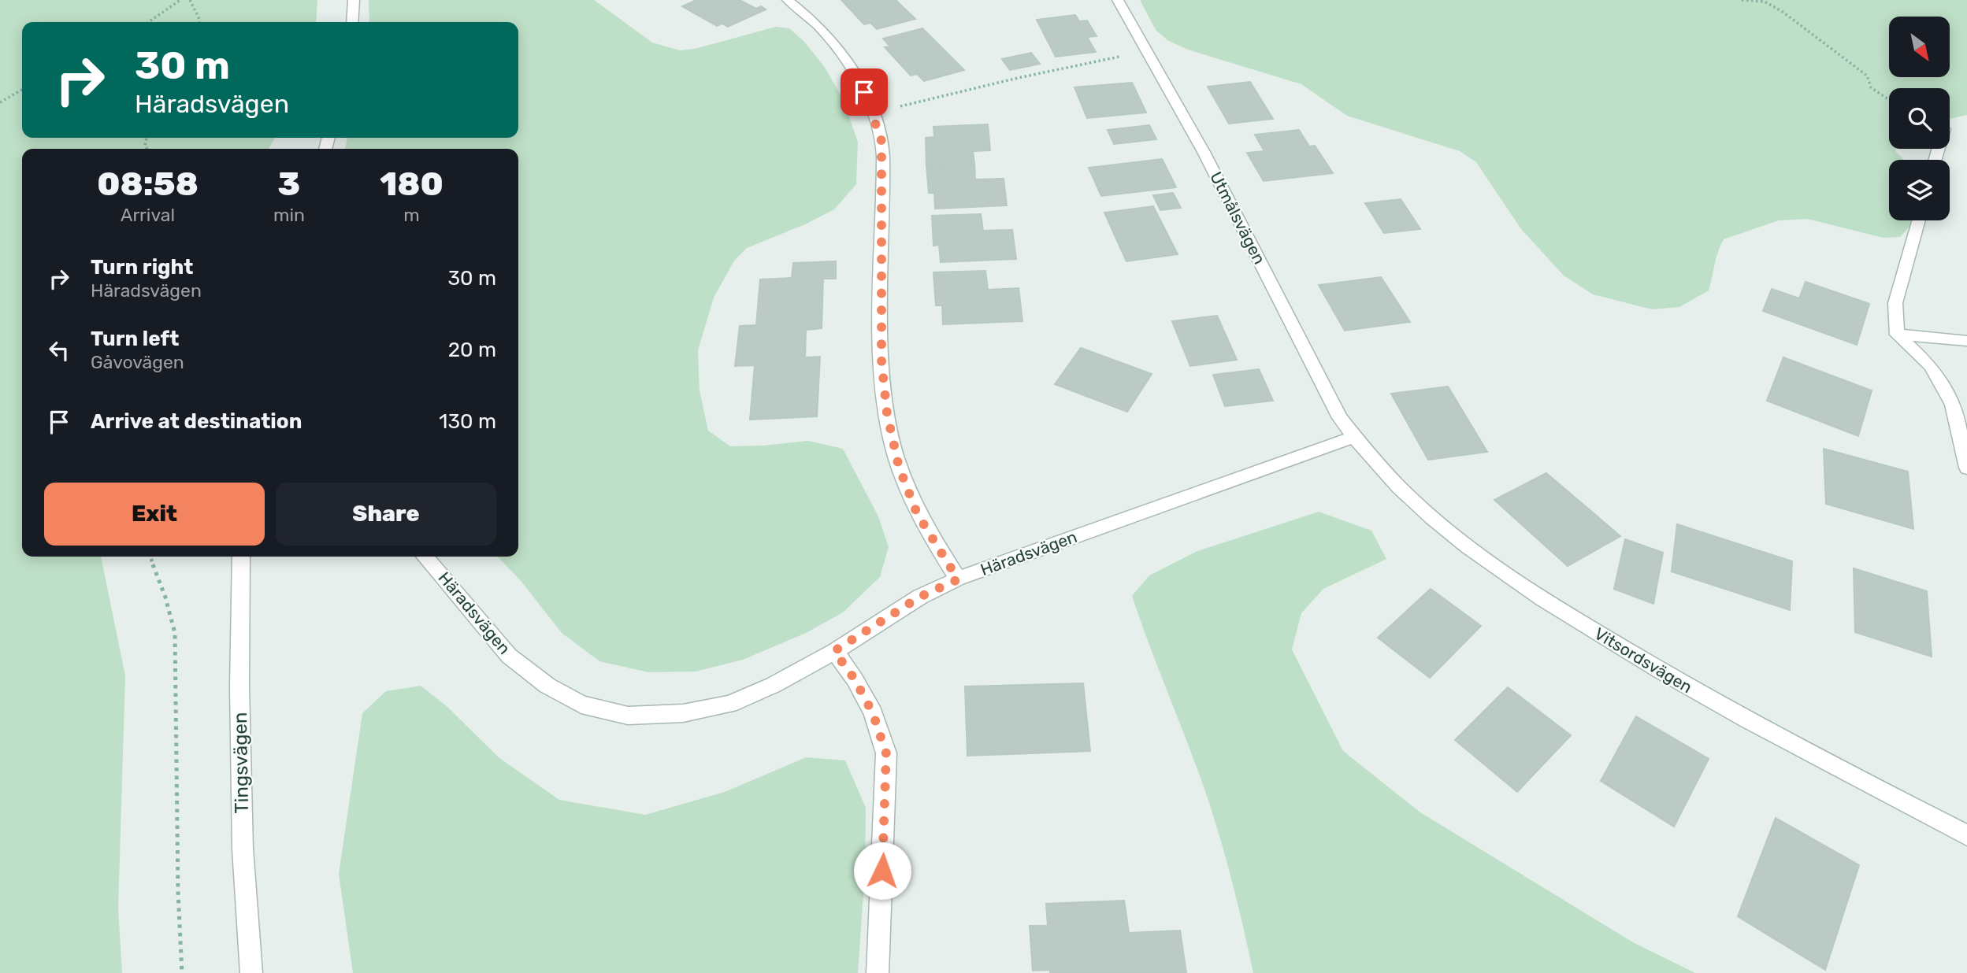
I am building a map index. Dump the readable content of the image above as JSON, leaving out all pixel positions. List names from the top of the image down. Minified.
{"streets":{"street":["Utmålsvägen","Häradsvägen","Vitsordsvägen","Tingsvägen"]},"crossings":[["Utmålsvägen","Häradsvägen"],["Utmålsvägen","Vitsordsvägen"],["Häradsvägen","Vitsordsvägen"]],"north":"bottom right","page":{"turn":["30 m","Häradsvägen"],"eta":["08:58","Arrival","3","min","180","m"],"list":[{"name":"Turn right","note":"Häradsvägen","value":"30 m"},{"name":"Turn left","note":"Gåvovägen","value":"20 m"},{"name":"Arrive at destination","value":"130 m"}],"buttons":["Exit","Share"]}}
